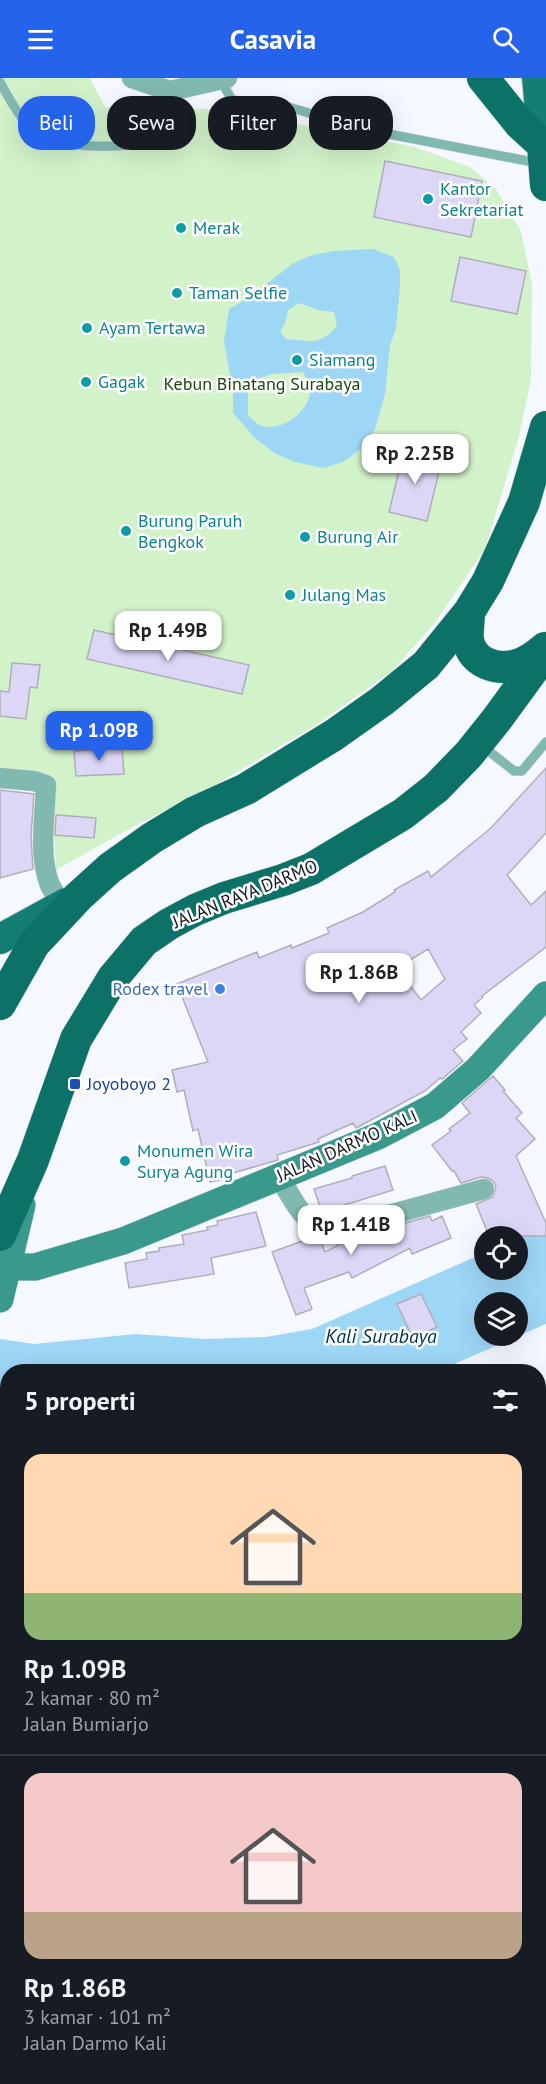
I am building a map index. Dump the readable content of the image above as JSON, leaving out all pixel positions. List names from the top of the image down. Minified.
{"streets":{"highway":["JALAN RAYA DARMO"],"main road":["JALAN DARMO KALI"]},"crossings":[["JALAN RAYA DARMO","JALAN DARMO KALI"]],"water":["Kali Surabaya"],"parks":["Kebun Binatang Surabaya"],"places":{"other":["Kantor Sekretariat","Merak","Taman Selfie","Ayam Tertawa","Siamang","Gagak","Burung Paruh Bengkok","Burung Air","Julang Mas","Rodex travel","Monumen Wira Surya Agung"],"transit":["Joyoboyo 2"]},"page":{"header":"Casavia","chip":["Beli","Sewa","Filter","Baru"],"price":["Rp 2.25B","Rp 1.49B","Rp 1.09B","Rp 1.86B","Rp 1.41B"],"heading":"5 properti","list":[{"name":"Rp 1.09B","note":"2 kamar · 80 m² · Jalan Bumiarjo"},{"name":"Rp 1.86B","note":"3 kamar · 101 m² · Jalan Darmo Kali"}]}}
